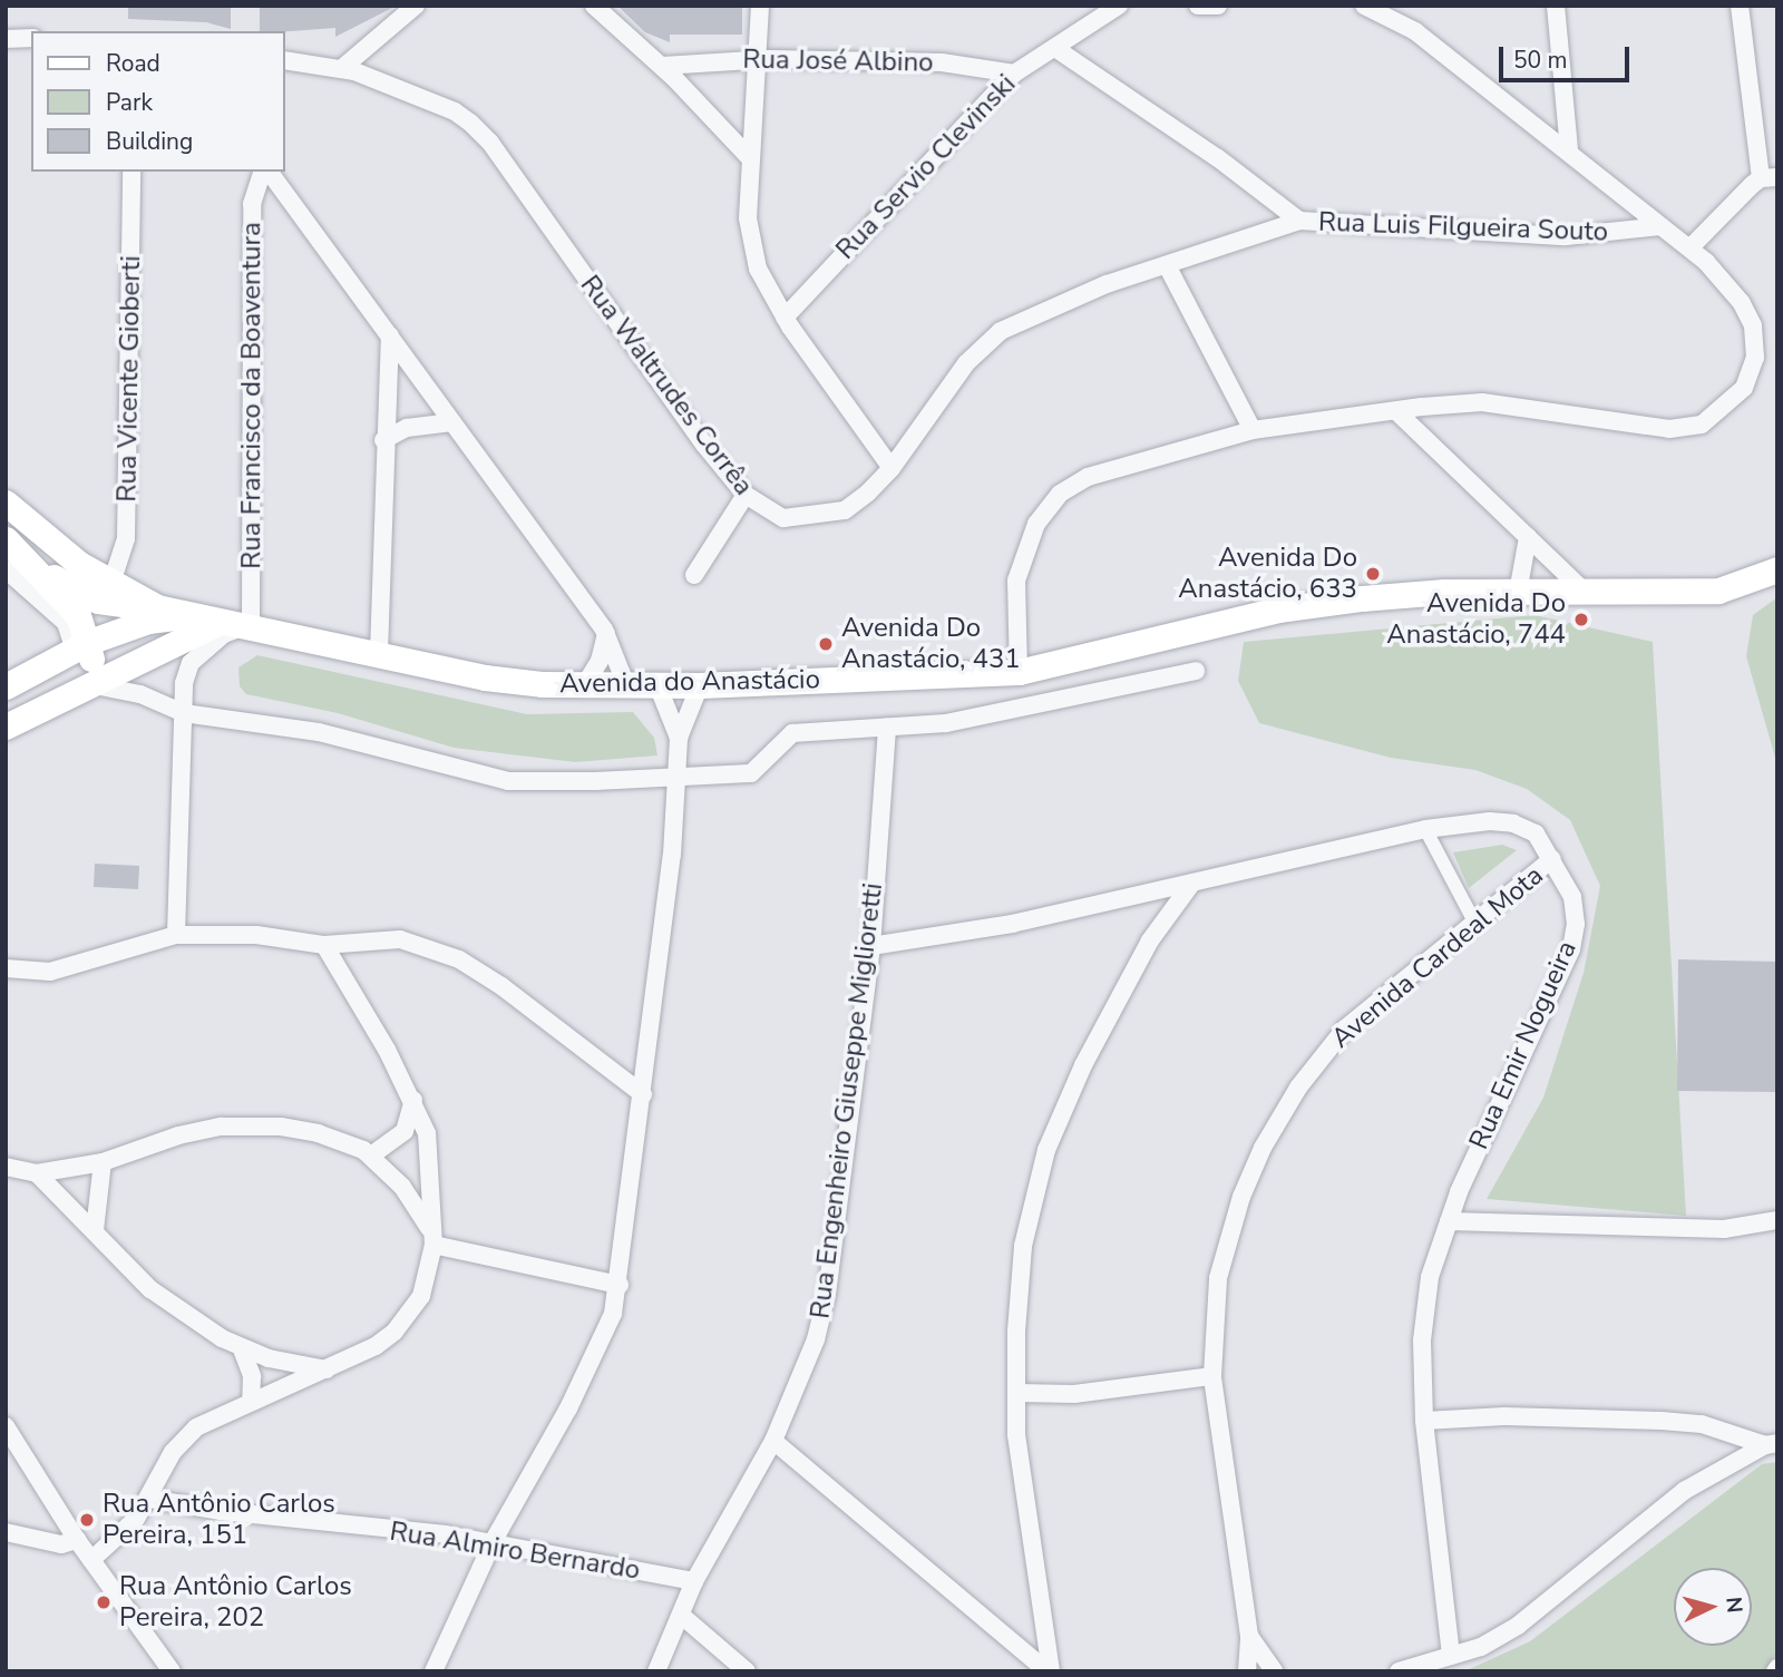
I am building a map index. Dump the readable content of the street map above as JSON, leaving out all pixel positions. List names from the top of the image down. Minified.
{"streets":{"main road":["Avenida do Anastácio"],"street":["Rua José Albino","Rua Servio Clevinski","Rua Luis Filgueira Souto","Rua Vicente Gioberti","Rua Waltrudes Corrêa","Rua Francisco da Boaventura","Avenida Cardeal Mota","Rua Emir Nogueira","Rua Engenheiro Giuseppe Miglioretti","Rua Almiro Bernardo"]},"crossings":[["Rua José Albino","Rua Servio Clevinski"],["Rua Servio Clevinski","Rua Luis Filgueira Souto"],["Rua Luis Filgueira Souto","Rua Waltrudes Corrêa"],["Rua Vicente Gioberti","Avenida do Anastácio"],["Rua Francisco da Boaventura","Avenida do Anastácio"],["Avenida do Anastácio","Rua Engenheiro Giuseppe Miglioretti"],["Avenida Cardeal Mota","Rua Emir Nogueira"],["Rua Emir Nogueira","Rua Engenheiro Giuseppe Miglioretti"],["Rua Engenheiro Giuseppe Miglioretti","Rua Almiro Bernardo"]],"places":["Avenida Do Anastácio, 633","Avenida Do Anastácio, 744","Avenida Do Anastácio, 431","Rua Antônio Carlos Pereira, 151","Rua Antônio Carlos Pereira, 202"],"legend":["Road","Park","Building"],"scale_bar":"50 m","north":"right"}
